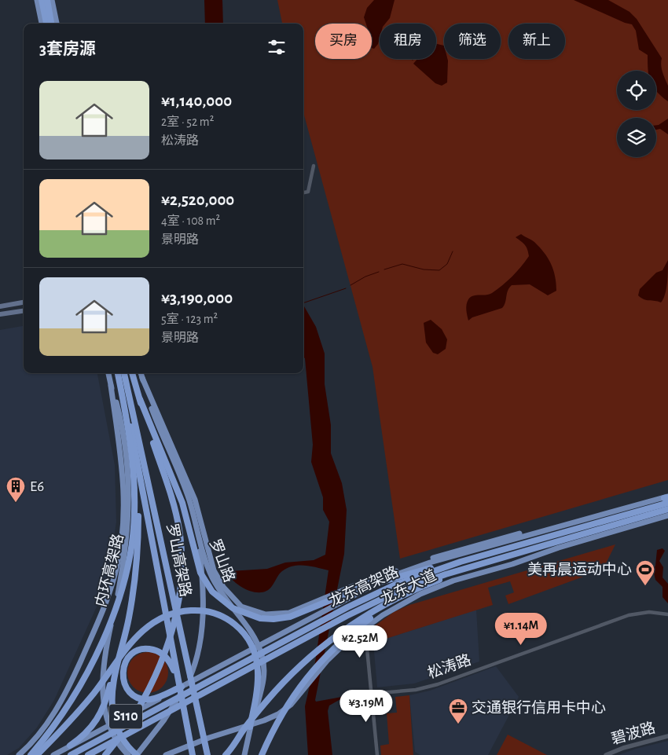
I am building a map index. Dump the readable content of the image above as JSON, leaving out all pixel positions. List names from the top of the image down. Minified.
{"streets":{"highway":["罗山高架路","内环高架路","龙东高架路"],"main road":["罗山路","龙东大道","S110"],"street":["松涛路","碧波路"]},"crossings":[["罗山高架路","内环高架路"],["龙东高架路","龙东大道"],["龙东大道","S110"]],"places":{"building":["E6"],"sports":["美再晨运动中心"],"office":["交通银行信用卡中心"]},"page":{"chip":["买房","租房","筛选","新上"],"heading":"3套房源","list":[{"name":"¥1,140,000","note":"2室 · 52 m² · 松涛路"},{"name":"¥2,520,000","note":"4室 · 108 m² · 景明路"},{"name":"¥3,190,000","note":"5室 · 123 m² · 景明路"}],"price":["¥1.14M","¥2.52M","¥3.19M"]}}
